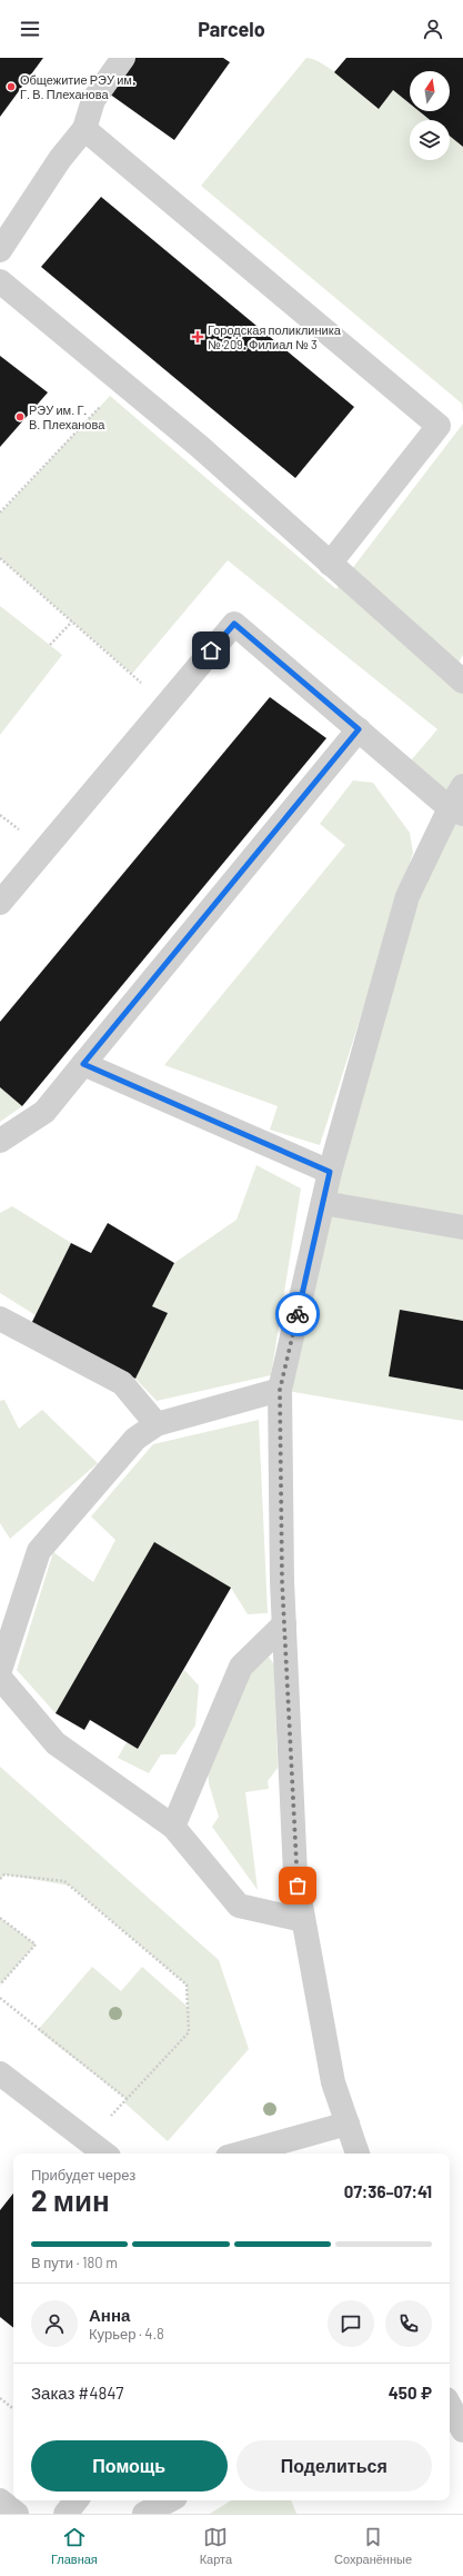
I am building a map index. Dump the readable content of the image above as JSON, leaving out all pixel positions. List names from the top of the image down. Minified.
{"places":{"other":["Общежитие РЭУ им. Г. В. Плеханова","РЭУ им. Г. В. Плеханова"],"health":["Городская поликлиника № 209. Филиал № 3"]},"north":"top","page":{"header":"Parcelo","heading":["2 мин","Прибудет через","07:36–07:41"],"panel":["Анна","Курьер · 4.8","Заказ #4847","450 ₽"],"bar":"В пути · 180 m","buttons":["Помощь","Поделиться"],"tabs":["Главная","Карта","Сохранённые"]}}
